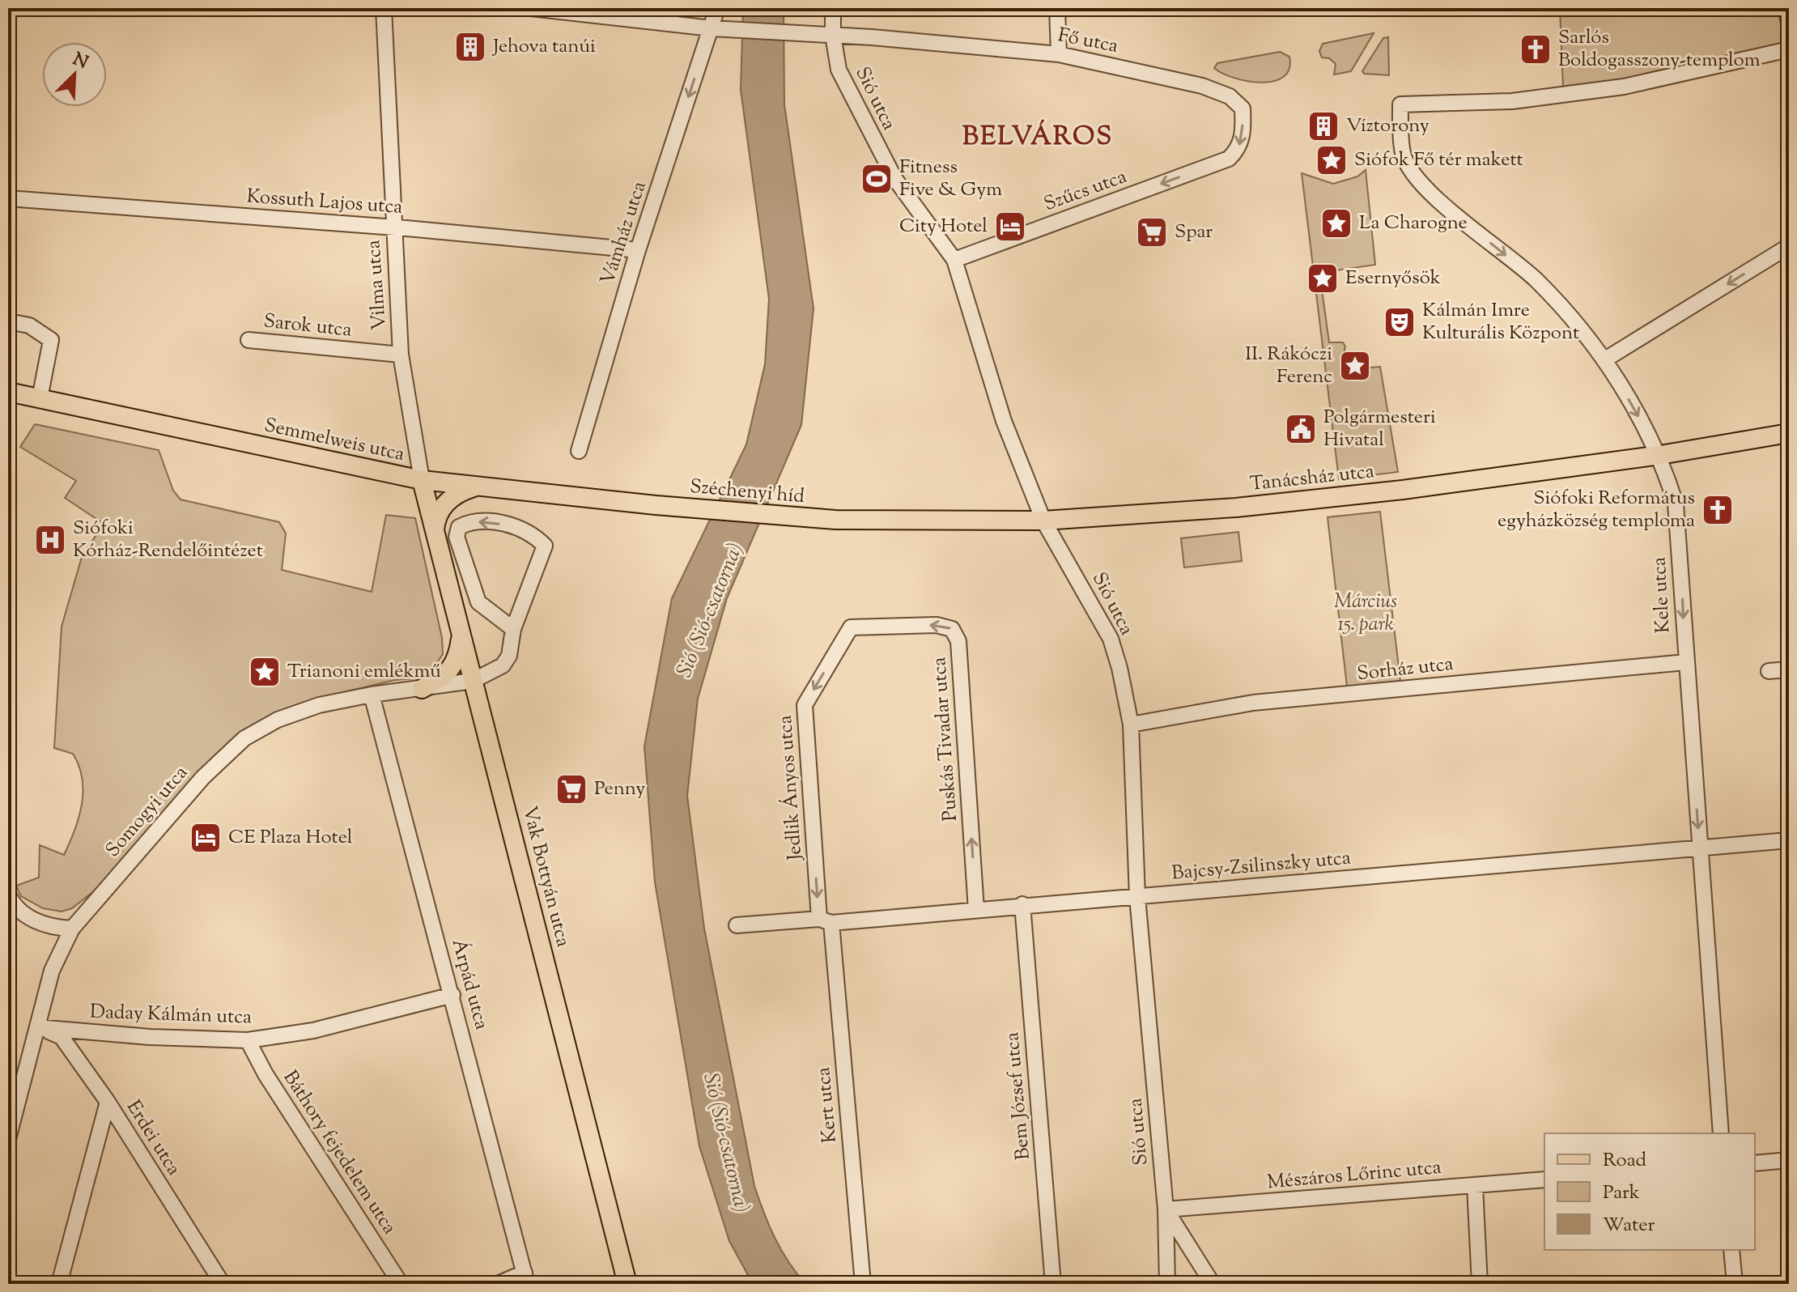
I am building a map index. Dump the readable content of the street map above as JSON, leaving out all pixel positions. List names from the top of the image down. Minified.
{"streets":{"main road":["Semmelweis utca","Tanácsház utca","Széchenyi híd","Vak Bottyán utca"],"street":["Fő utca","Sió utca","Szűcs utca","Kossuth Lajos utca","Vámház utca","Vilma utca","Sarok utca","Kele utca","Sorház utca","Puskás Tivadar utca","Jedlik Ányos utca","Somogyi utca","Bajcsy-Zsilinszky utca","Árpád utca","Daday Kálmán utca","Bem József utca","Kert utca","Erdei utca","Báthory fejedelem utca","Mészáros Lőrinc utca"]},"crossings":[["Fő utca","Sió utca"],["Fő utca","Szűcs utca"],["Fő utca","Vámház utca"],["Sió utca","Szűcs utca"],["Sió utca","Tanácsház utca"],["Sió utca","Sorház utca"],["Sió utca","Bajcsy-Zsilinszky utca"],["Sió utca","Mészáros Lőrinc utca"],["Kossuth Lajos utca","Vámház utca"],["Kossuth Lajos utca","Vilma utca"],["Vilma utca","Sarok utca"],["Vilma utca","Semmelweis utca"],["Vilma utca","Vak Bottyán utca"],["Semmelweis utca","Széchenyi híd"],["Semmelweis utca","Vak Bottyán utca"],["Tanácsház utca","Széchenyi híd"],["Tanácsház utca","Kele utca"],["Kele utca","Sorház utca"],["Kele utca","Bajcsy-Zsilinszky utca"],["Puskás Tivadar utca","Jedlik Ányos utca"],["Puskás Tivadar utca","Bajcsy-Zsilinszky utca"],["Jedlik Ányos utca","Bajcsy-Zsilinszky utca"],["Jedlik Ányos utca","Kert utca"],["Somogyi utca","Vak Bottyán utca"],["Somogyi utca","Árpád utca"],["Somogyi utca","Daday Kálmán utca"],["Somogyi utca","Erdei utca"],["Bajcsy-Zsilinszky utca","Bem József utca"],["Bajcsy-Zsilinszky utca","Kert utca"],["Árpád utca","Daday Kálmán utca"],["Daday Kálmán utca","Erdei utca"],["Daday Kálmán utca","Báthory fejedelem utca"]],"one_way":["Szűcs utca","Vámház utca","Puskás Tivadar utca","Jedlik Ányos utca"],"districts":["BELVÁROS"],"water":["Sió (Sió-csatorna)"],"parks":["Március 15. park"],"places":{"building":["Jehova tanúi","Víztorony"],"church":["Sarlós Boldogasszony-templom","Siófoki Református egyházközség temploma"],"place":["Siófok Fő tér makett","La Charogne","Esernyősök","II. Rákóczi Ferenc","Trianoni emlékmű"],"sports":["Fitness Five & Gym"],"hotel":["City Hotel","CE Plaza Hotel"],"supermarket":["Spar","Penny"],"theatre":["Kálmán Imre Kulturális Központ"],"public building":["Polgármesteri Hivatal"],"hospital":["Siófoki Kórház-Rendelőintézet"]},"legend":["Road","Park","Water"],"north":"top right"}
